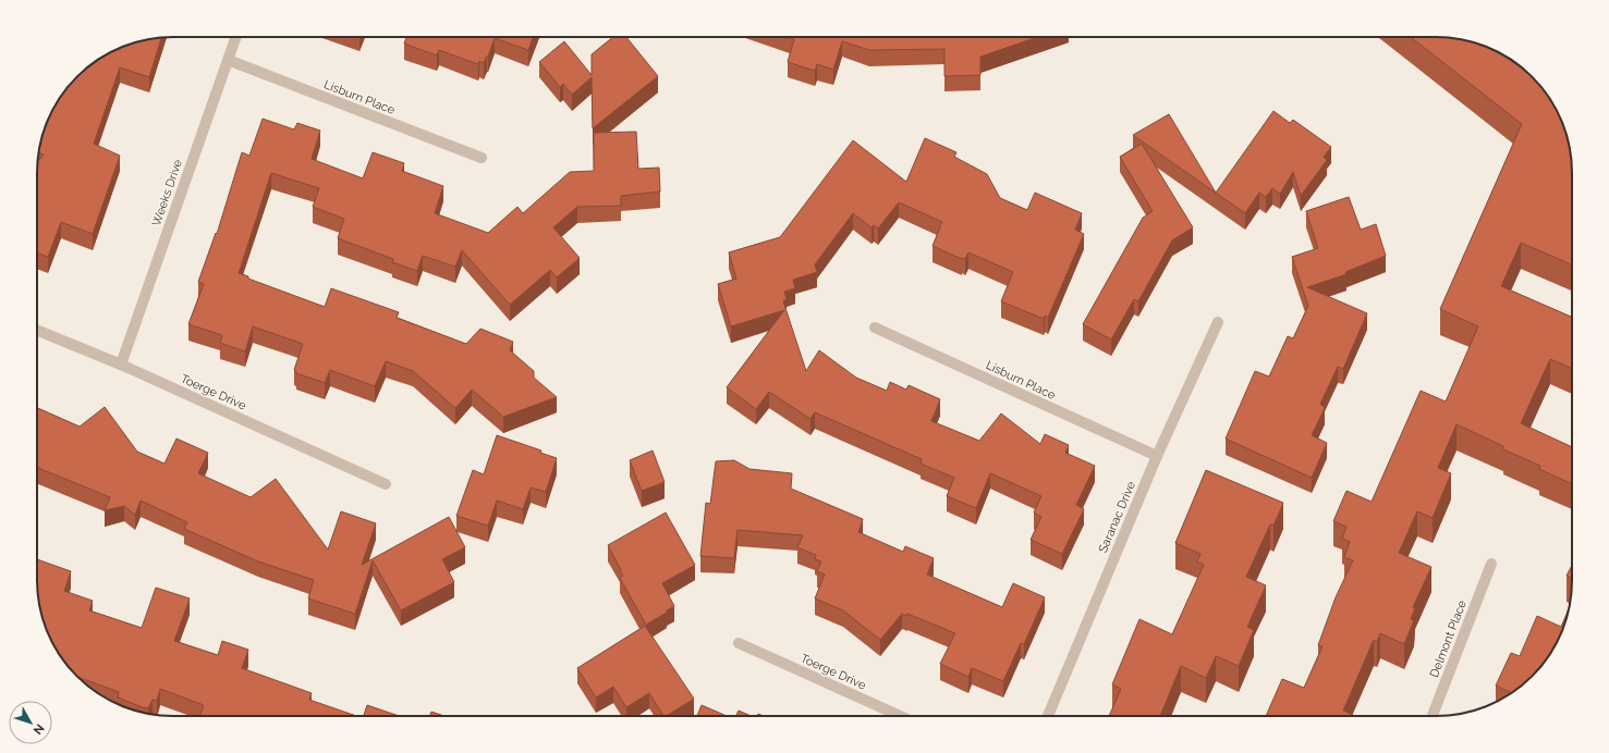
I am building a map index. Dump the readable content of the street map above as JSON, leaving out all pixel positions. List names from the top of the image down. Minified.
{"streets":{"street":["Lisburn Place","Weeks Drive","Toerge Drive","Saranac Drive","Delmont Place"]},"crossings":[["Lisburn Place","Weeks Drive"],["Lisburn Place","Saranac Drive"],["Weeks Drive","Toerge Drive"]],"north":"bottom right"}
